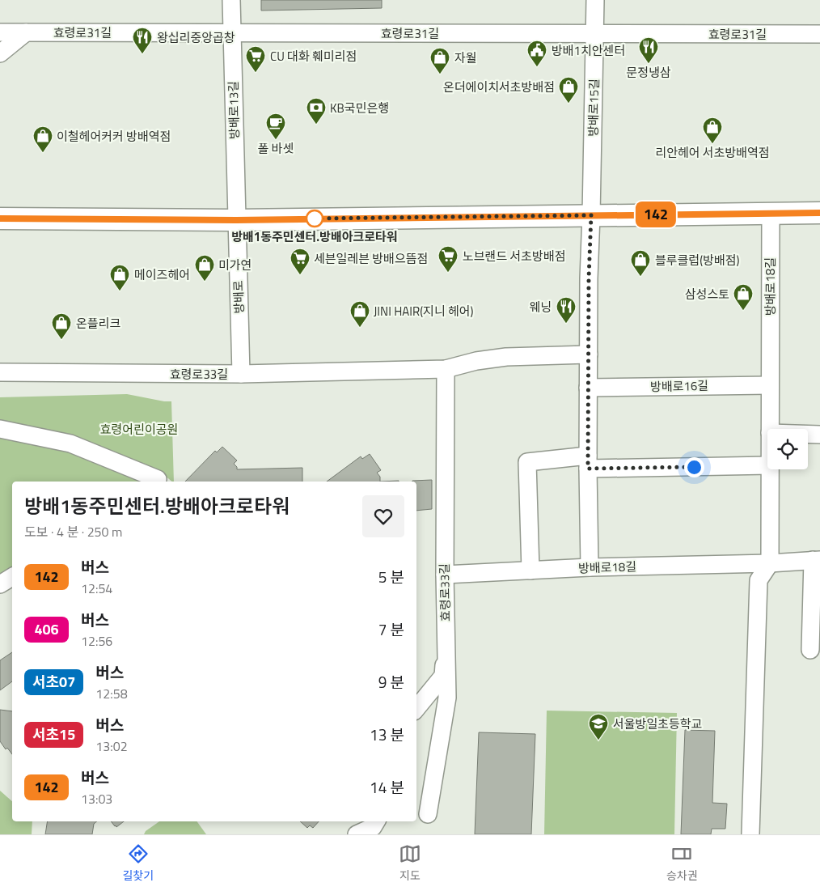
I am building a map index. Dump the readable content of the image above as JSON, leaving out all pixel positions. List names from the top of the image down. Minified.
{"streets":{"street":["효령로31길","방배로15길","방배로13길","방배로18길","방배로","효령로33길","방배로16길"]},"crossings":[["효령로31길","방배로15길"],["효령로31길","방배로13길"],["방배로13길","방배로"],["방배로18길","효령로33길"],["방배로18길","방배로16길"],["방배로","효령로33길"]],"parks":["효령어린이공원"],"places":{"restaurant":["왕십리중앙곱창","문정냉삼","웨닝"],"public building":["방배1치안센터"],"supermarket":["CU 대화 훼미리점","노브랜드 서초방배점","세븐일레븐 방배으뜸점"],"shop":["자월","온더에이치서초방배점","리안헤어 서초방배역점","이철헤어커커 방배역점","블루클럽(방배점)","미가연","메이즈헤어","삼성스토","JINI HAIR(지니 헤어)","온플리크"],"bank":["KB국민은행"],"cafe":["폴 바셋"],"other":["방배1동주민센터.방배아크로타워"],"school or university":["서울방일초등학교"]},"lines":["bus line 142"],"page":{"on_map":"142","heading":["방배1동주민센터.방배아크로타워","도보 · 4 분 · 250 m"],"list":[{"mark":"142","name":"버스","note":"12:54","value":"5 분"},{"mark":"406","name":"버스","note":"12:56","value":"7 분"},{"mark":"서초07","name":"버스","note":"12:58","value":"9 분"},{"mark":"서초15","name":"버스","note":"13:02","value":"13 분"},{"mark":"142","name":"버스","note":"13:03","value":"14 분"}],"tabs":["길찾기","지도","승차권"]}}
